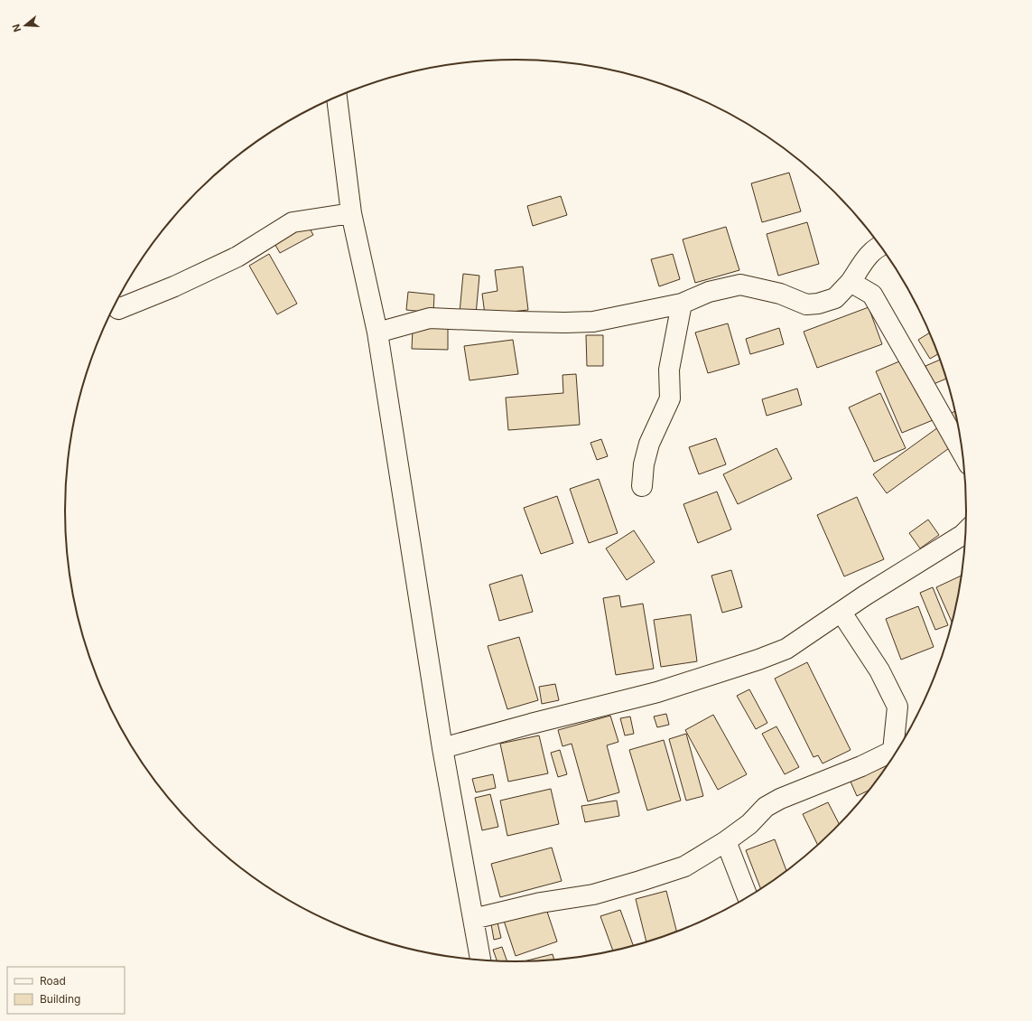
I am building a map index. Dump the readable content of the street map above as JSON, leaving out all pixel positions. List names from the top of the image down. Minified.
{"legend":["Road","Building"],"north":"left"}
